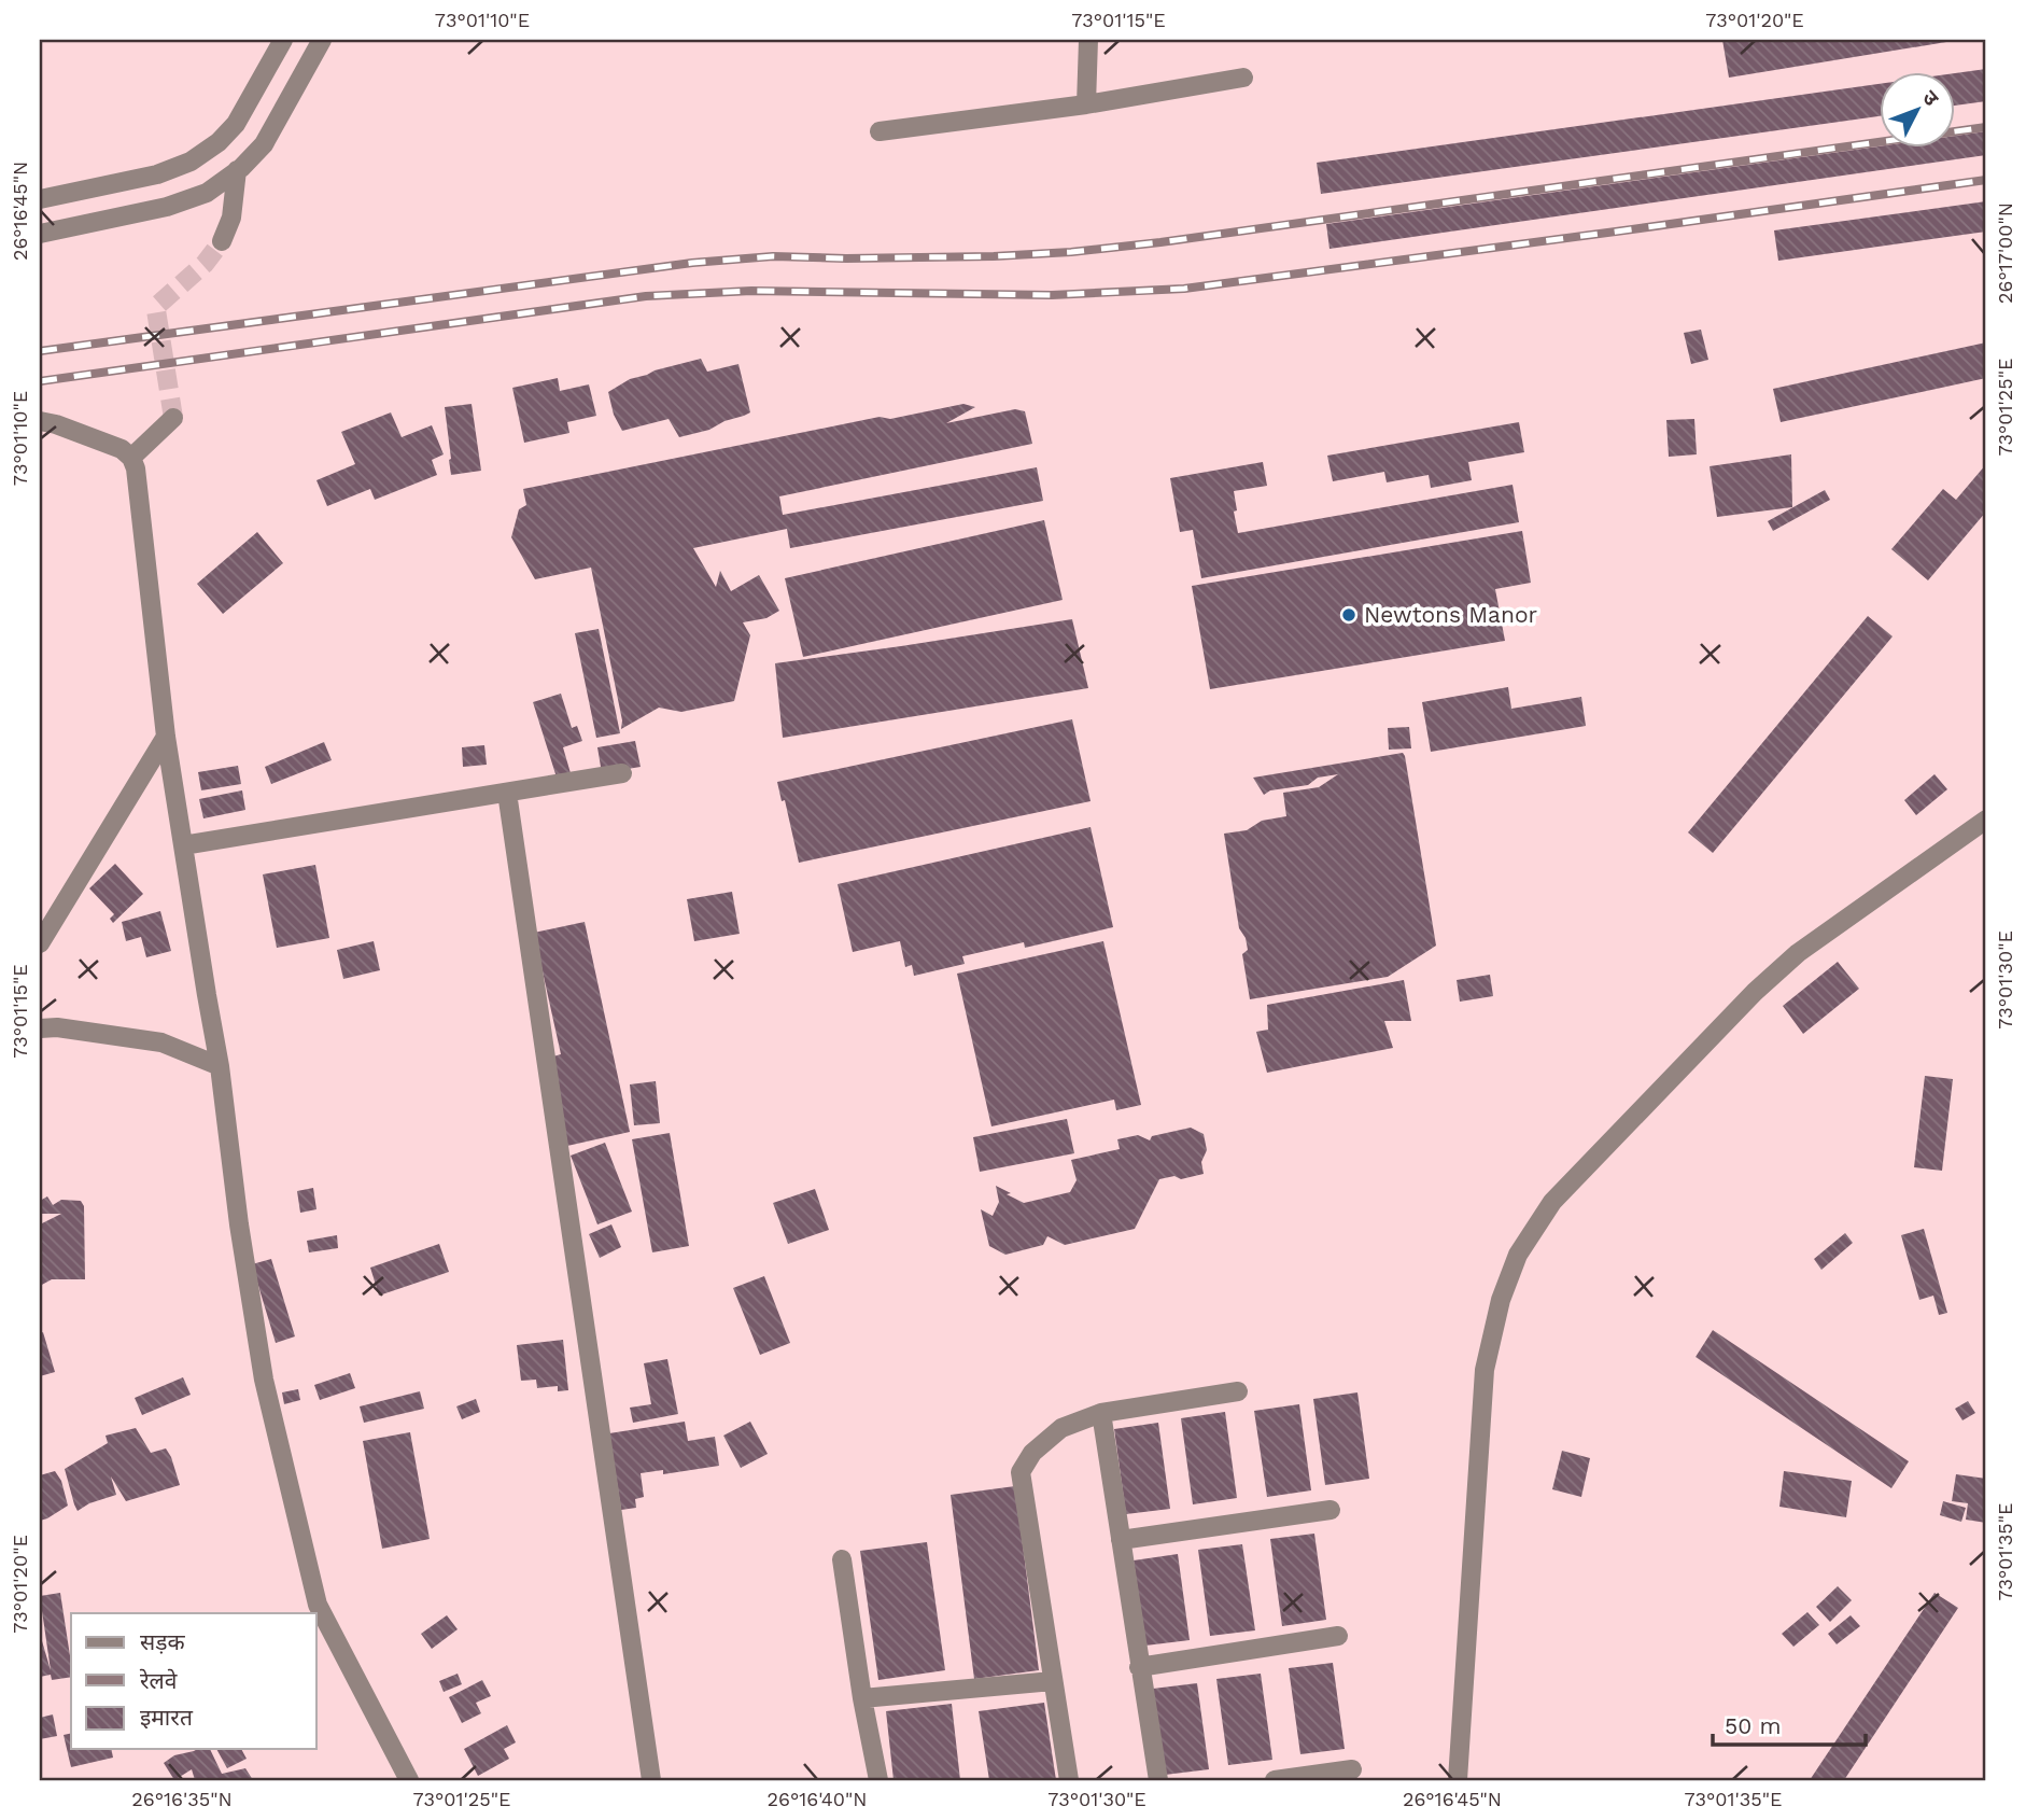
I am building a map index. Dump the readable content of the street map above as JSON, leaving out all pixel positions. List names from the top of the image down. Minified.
{"places":["Newtons Manor"],"legend":["सड़क","रेलवे","इमारत"],"scale_bar":"50 m","north":"top right","coordinates":["73°01'10\"E","73°01'15\"E","73°01'20\"E","26°16'45\"N","26°17'00\"N","73°01'25\"E","73°01'30\"E","73°01'35\"E","26°16'35\"N","26°16'40\"N"]}
